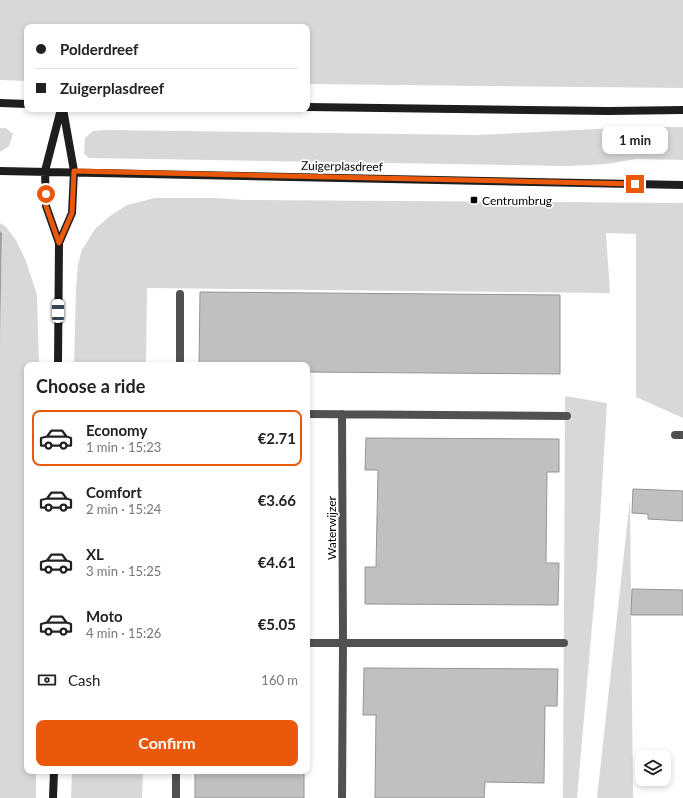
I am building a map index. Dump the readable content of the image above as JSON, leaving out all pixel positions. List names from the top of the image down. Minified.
{"streets":{"main road":["Zuigerplasdreef"],"street":["Waterwijzer"]},"places":{"transit":["Centrumbrug"]},"page":{"banner":["Polderdreef","Zuigerplasdreef"],"bubble":"1 min","heading":"Choose a ride","list":[{"name":"Economy","note":"1 min · 15:23","value":"€2.71"},{"name":"Comfort","note":"2 min · 15:24","value":"€3.66"},{"name":"XL","note":"3 min · 15:25","value":"€4.61"},{"name":"Moto","note":"4 min · 15:26","value":"€5.05"}],"pay":["Cash","160 m"],"buttons":"Confirm"}}
